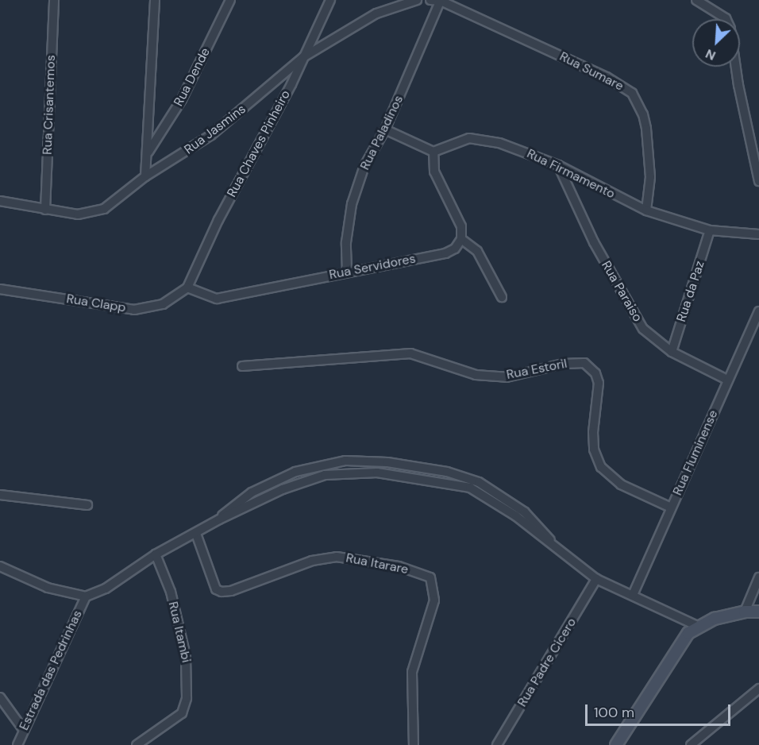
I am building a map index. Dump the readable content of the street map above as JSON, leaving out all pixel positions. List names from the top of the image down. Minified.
{"streets":{"street":["Rua Sumare","Rua Dende","Rua Crisantemos","Rua Jasmins","Rua Paladinos","Rua Chaves Pinheiro","Rua Firmamento","Rua Servidores","Rua Paraiso","Rua da Paz","Rua Clapp","Rua Estoril","Rua Fluminense","Rua Itarare","Rua Itambi","Rua Padre Cicero","Estrada das Pedrinhas"]},"crossings":[["Rua Sumare","Rua Paladinos"],["Rua Sumare","Rua Firmamento"],["Rua Crisantemos","Rua Jasmins"],["Rua Jasmins","Rua Chaves Pinheiro"],["Rua Paladinos","Rua Servidores"],["Rua Chaves Pinheiro","Rua Servidores"],["Rua Chaves Pinheiro","Rua Clapp"],["Rua Firmamento","Rua Paraiso"],["Rua Firmamento","Rua da Paz"],["Rua Servidores","Rua Clapp"],["Rua Paraiso","Rua da Paz"],["Rua Paraiso","Rua Fluminense"],["Rua Estoril","Rua Fluminense"]],"scale_bar":"100 m","north":"bottom left"}
